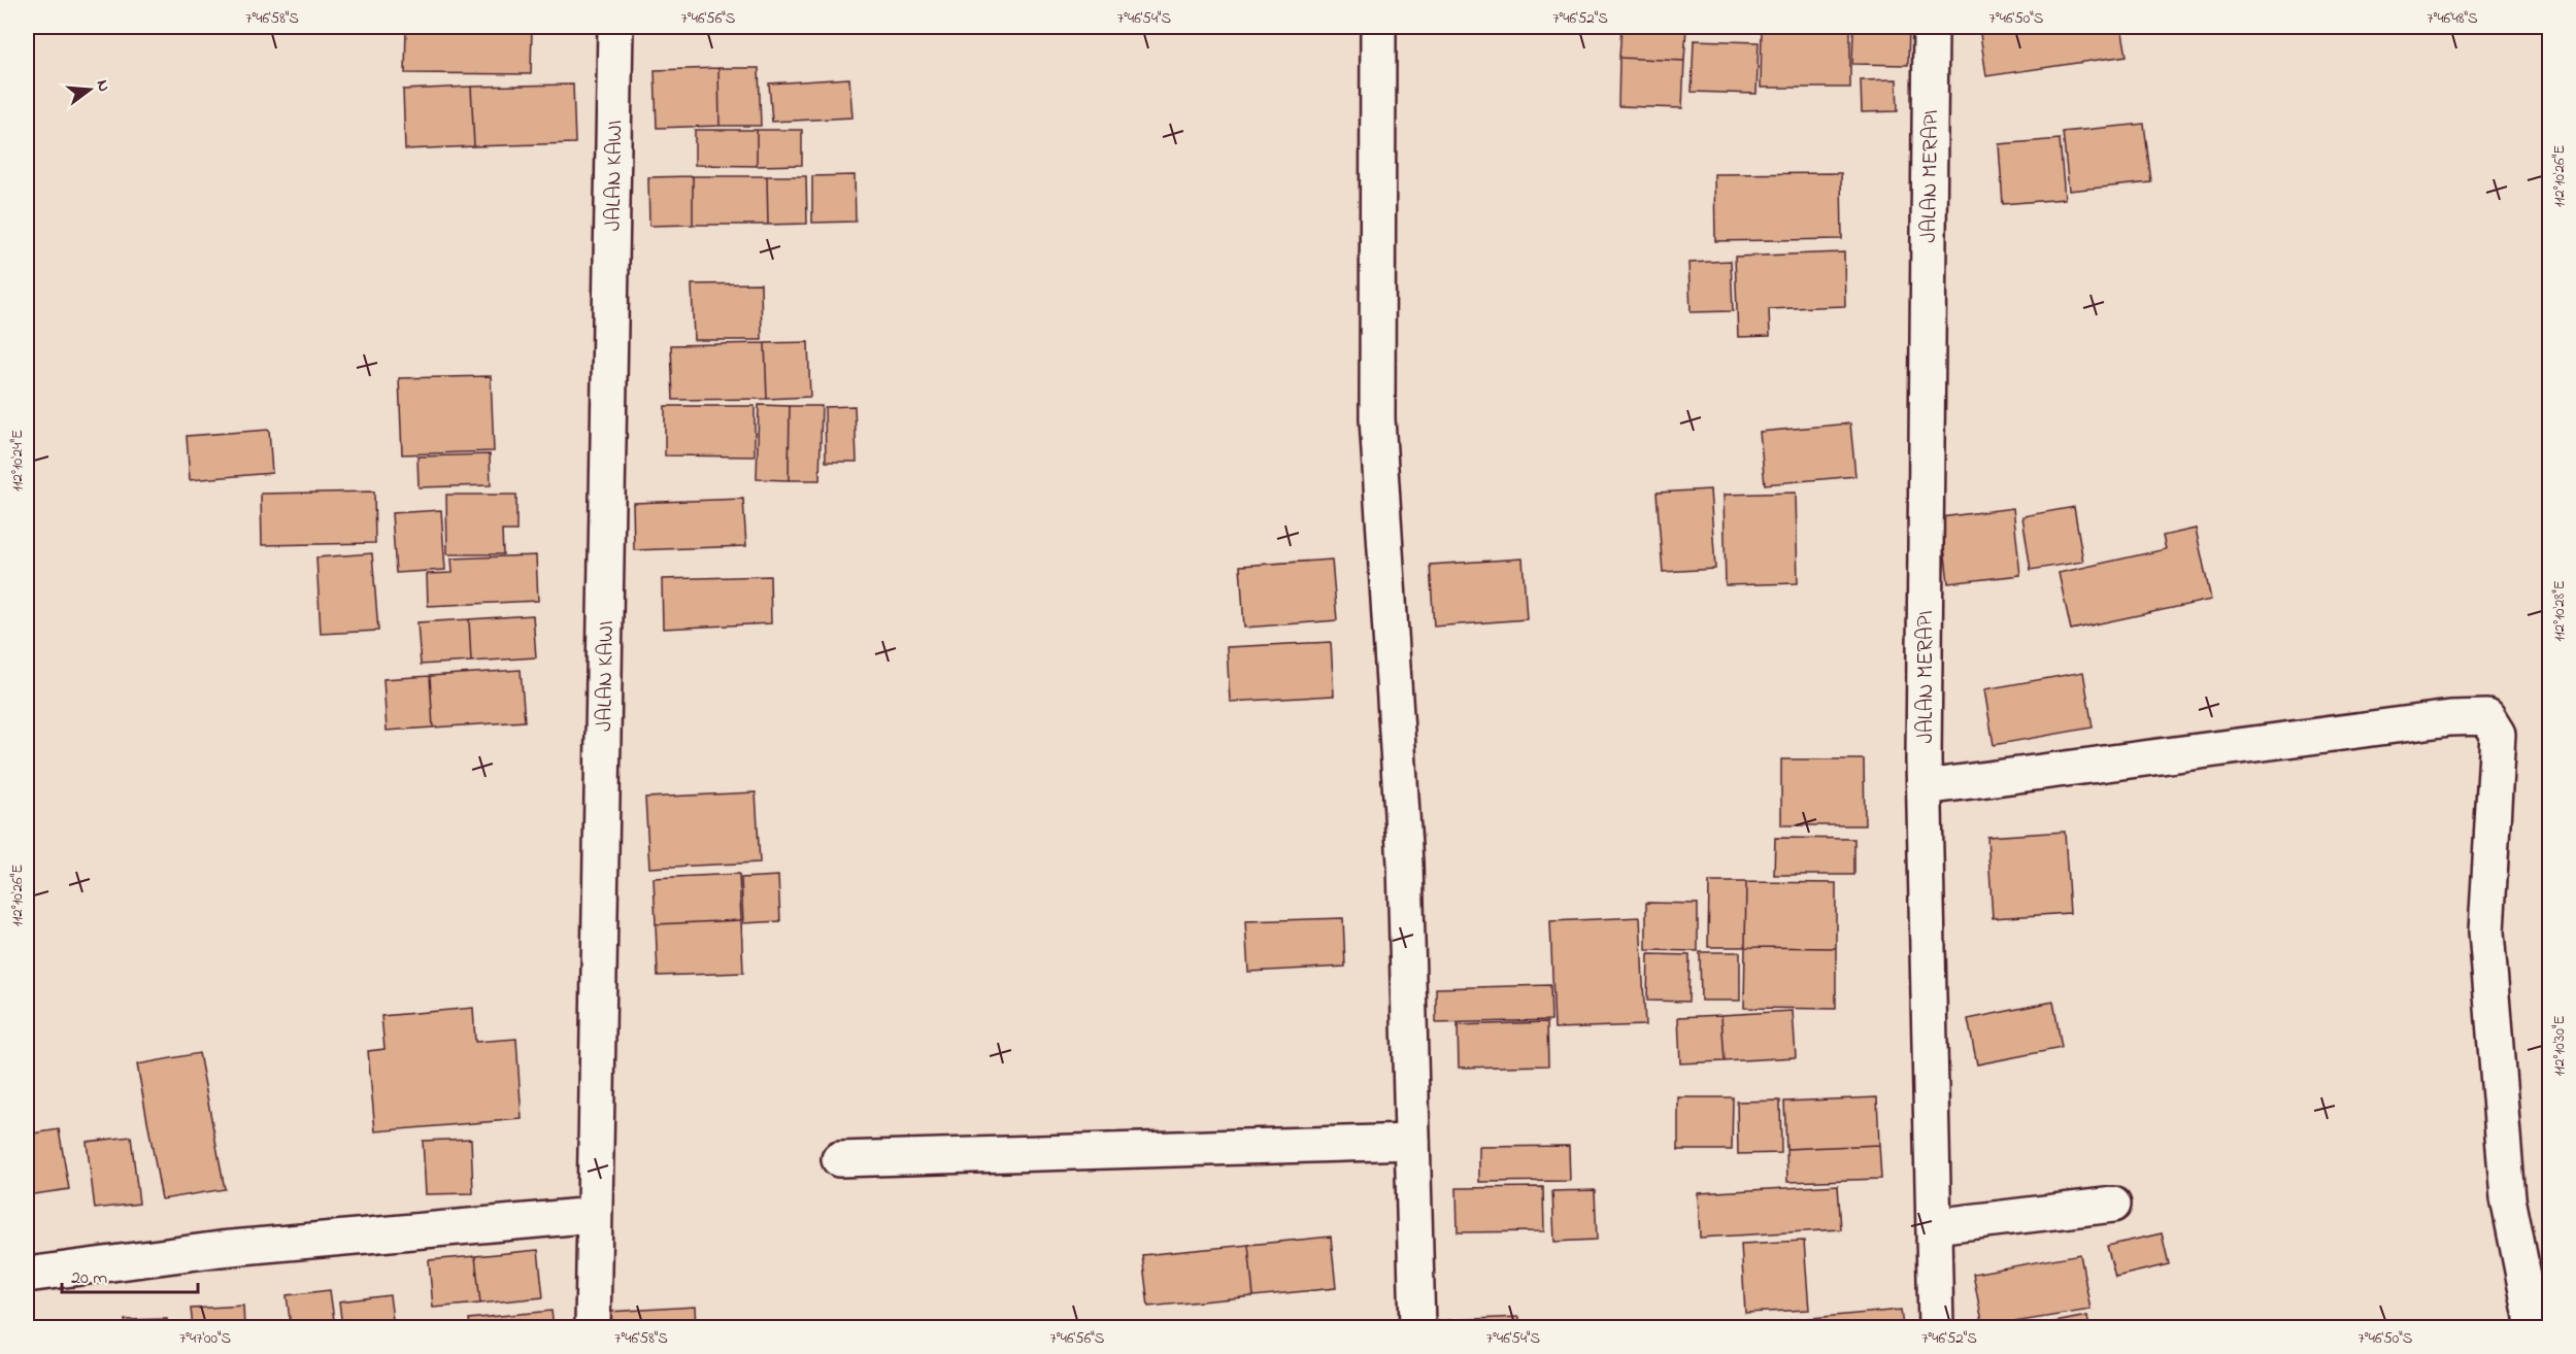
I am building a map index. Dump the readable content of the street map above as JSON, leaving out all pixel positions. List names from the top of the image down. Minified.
{"streets":{"street":["JALAN KAWI","JALAN MERAPI"]},"scale_bar":"20 m","north":"right","coordinates":["7°46'58\"S","7°46'56\"S","7°46'54\"S","7°46'52\"S","7°46'50\"S","7°46'48\"S","112°10'26\"E","112°10'24\"E","112°10'28\"E","112°10'30\"E","7°47'00\"S"]}
